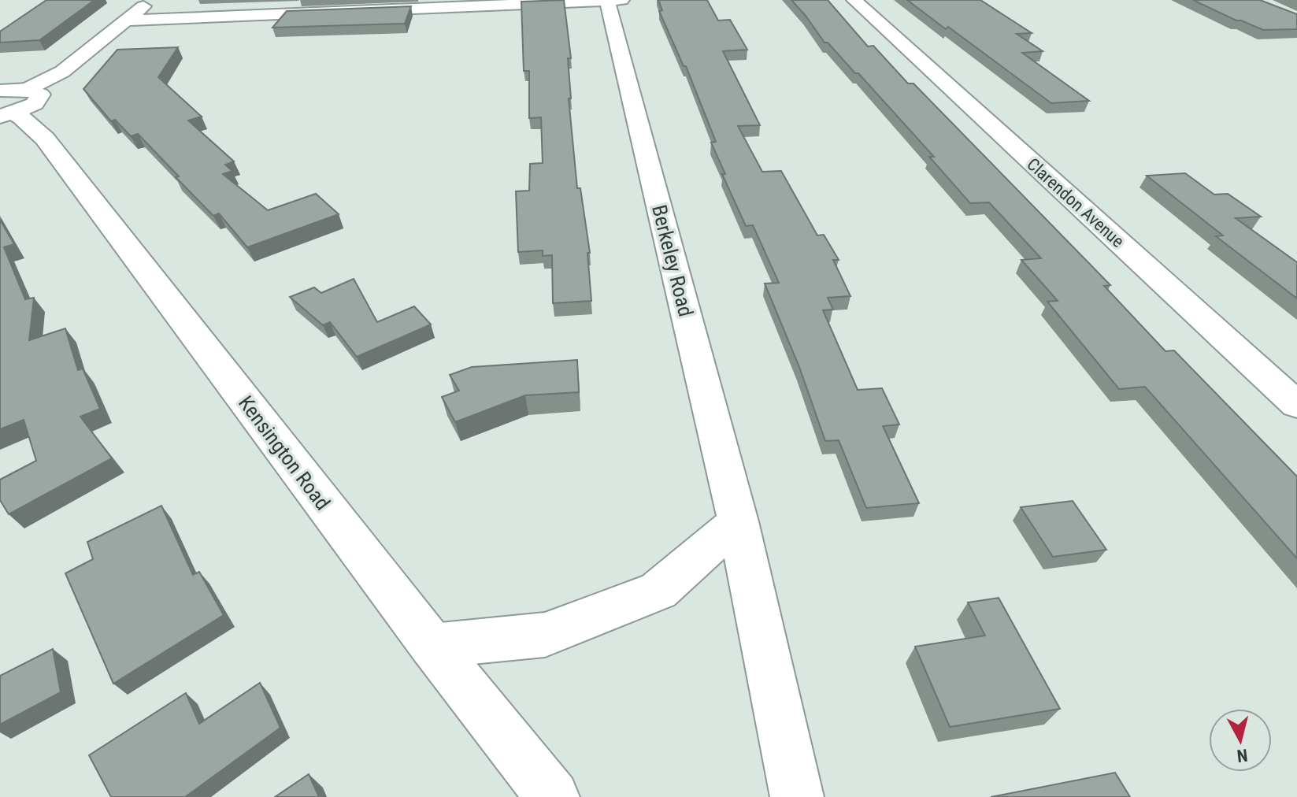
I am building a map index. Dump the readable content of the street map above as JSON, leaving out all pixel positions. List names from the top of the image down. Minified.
{"streets":{"street":["Clarendon Avenue","Berkeley Road","Kensington Road"]},"north":"bottom"}
